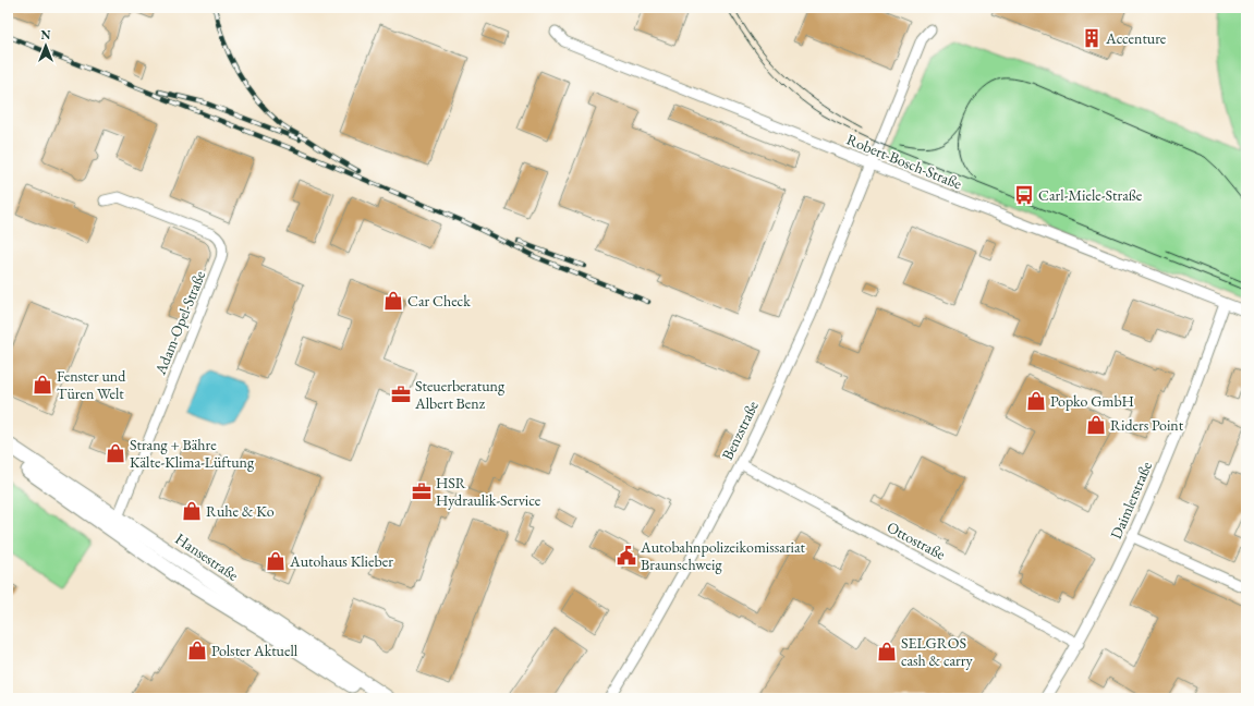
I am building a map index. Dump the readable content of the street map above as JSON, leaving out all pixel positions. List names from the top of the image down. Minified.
{"streets":{"main road":["Hansestraße"],"street":["Robert-Bosch-Straße","Adam-Opel-Straße","Benzstraße","Daimlerstraße","Ottostraße"]},"crossings":[["Robert-Bosch-Straße","Benzstraße"],["Robert-Bosch-Straße","Daimlerstraße"],["Adam-Opel-Straße","Hansestraße"],["Benzstraße","Ottostraße"],["Daimlerstraße","Ottostraße"]],"places":{"building":["Accenture"],"bus stop":["Carl-Miele-Straße"],"shop":["Car Check","Fenster und Türen Welt","Popko GmbH","Riders Point","Strang + Bähre Kälte-Klima-Lüftung","Ruhe & Ko","Autohaus Klieber","Polster Aktuell","SELGROS cash & carry"],"office":["Steuerberatung Albert Benz","HSR Hydraulik-Service"],"public building":["Autobahnpolizeikomissariat Braunschweig"]},"north":"top"}
